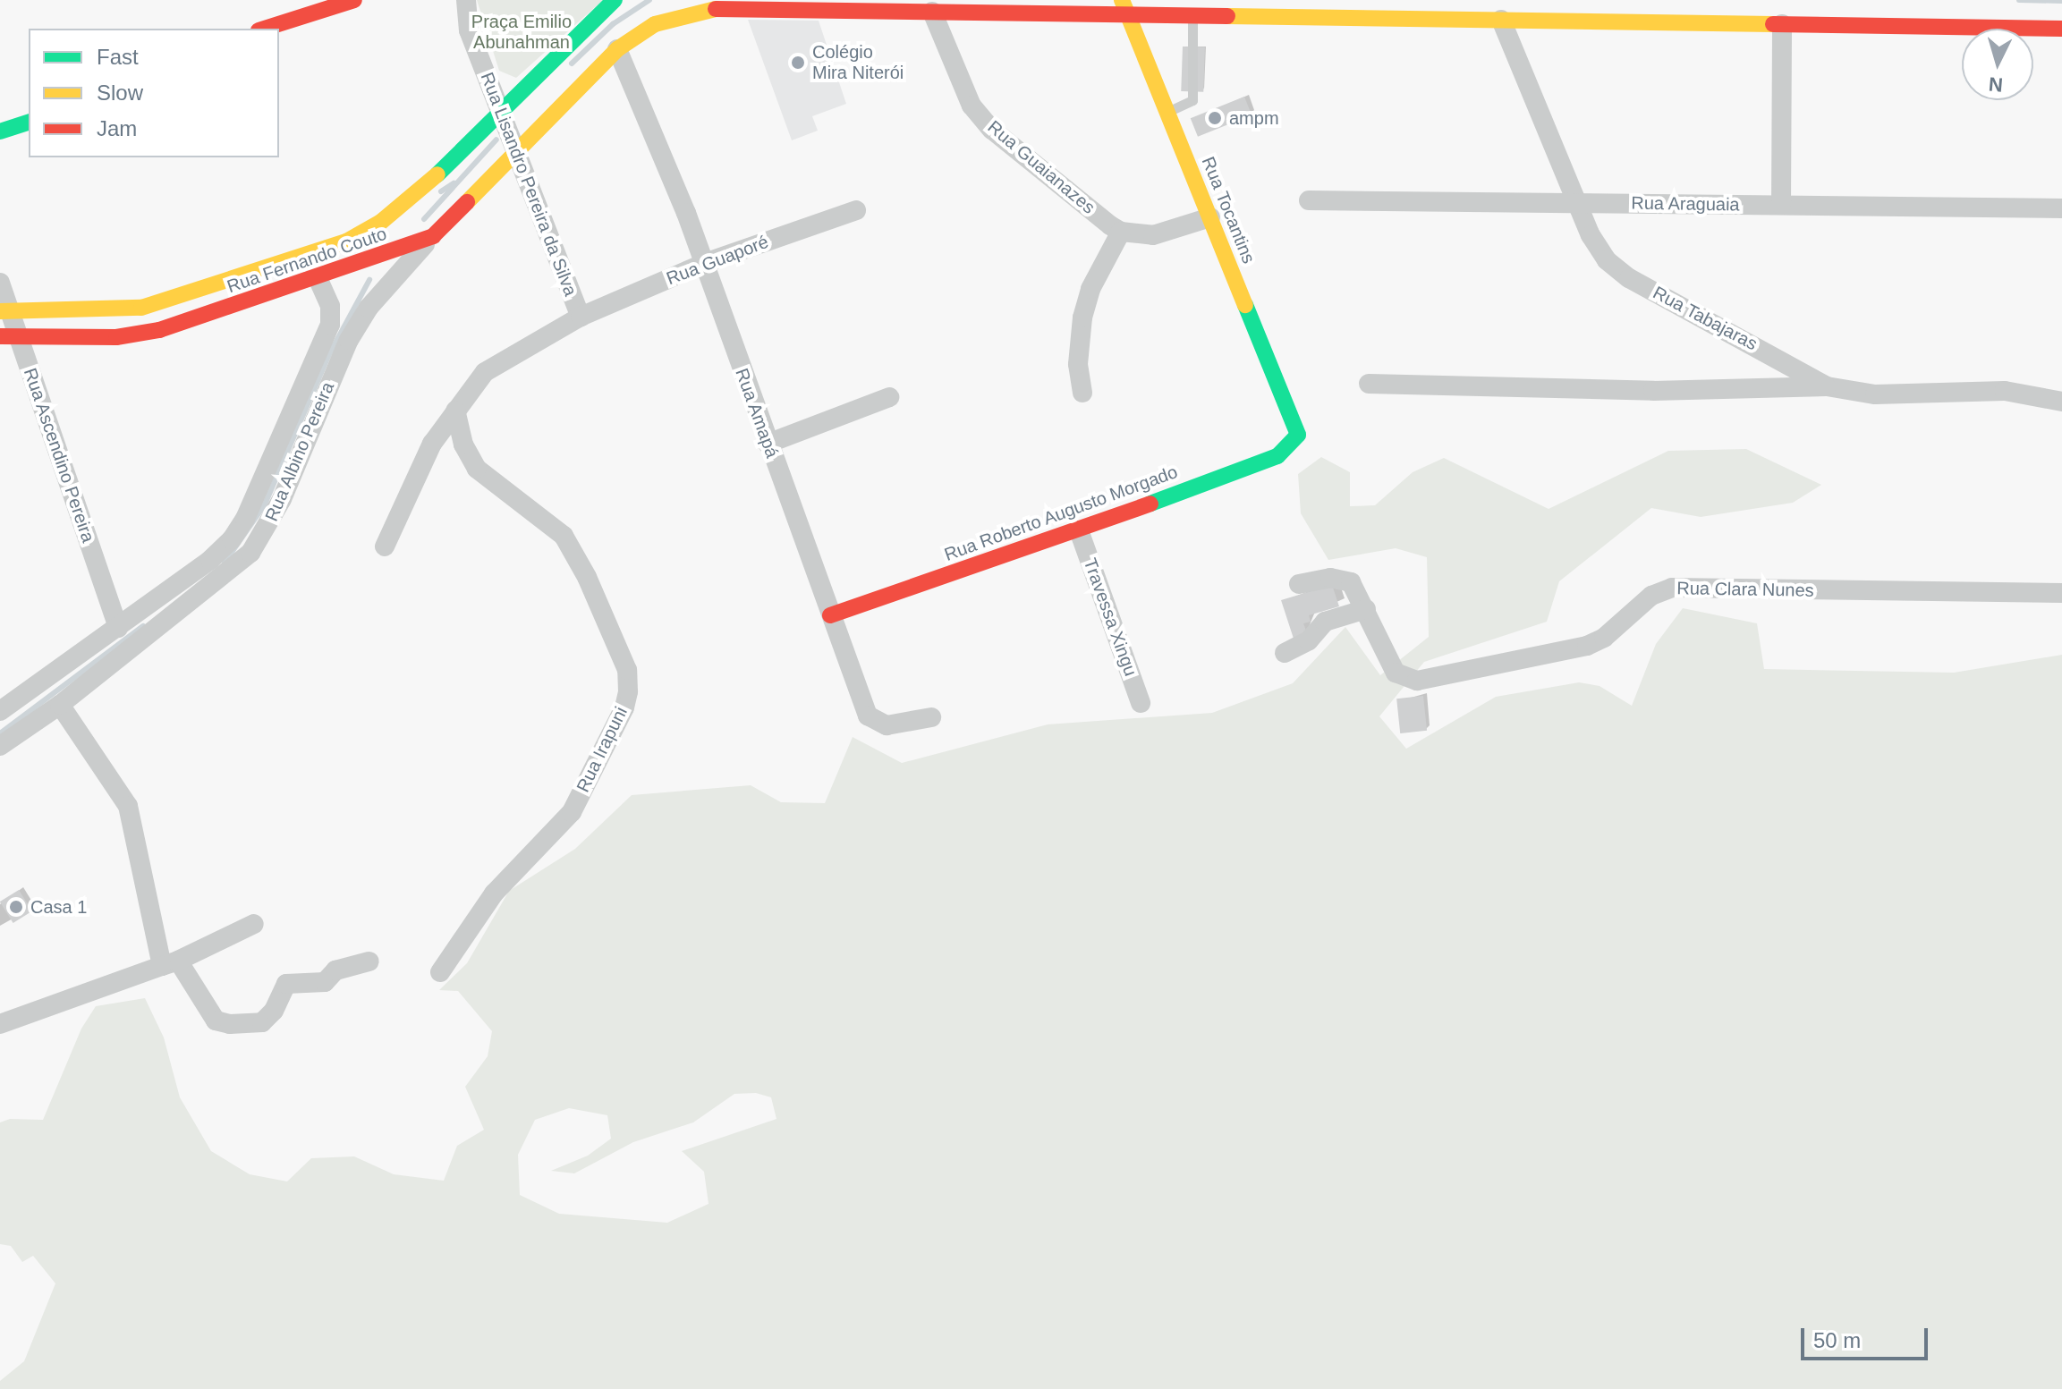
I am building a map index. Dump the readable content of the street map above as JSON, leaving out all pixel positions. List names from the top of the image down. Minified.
{"streets":{"main road":["Rua Tocantins","Rua Fernando Couto","Rua Roberto Augusto Morgado"],"street":["Rua Guaianazes","Rua Lisandro Pereira da Silva","Rua Araguaia","Rua Guaporé","Rua Tabajaras","Rua Amapá","Rua Albino Pereira","Rua Ascendino Pereira","Rua Clara Nunes","Travessa Xingu","Rua Irapuni"]},"crossings":[["Rua Guaianazes","Rua Fernando Couto"],["Rua Lisandro Pereira da Silva","Rua Fernando Couto"],["Rua Lisandro Pereira da Silva","Rua Guaporé"],["Rua Lisandro Pereira da Silva","Rua Irapuni"],["Rua Araguaia","Rua Tabajaras"],["Rua Tocantins","Rua Fernando Couto"],["Rua Tocantins","Rua Roberto Augusto Morgado"],["Rua Fernando Couto","Rua Tabajaras"],["Rua Fernando Couto","Rua Amapá"],["Rua Fernando Couto","Rua Albino Pereira"],["Rua Fernando Couto","Rua Ascendino Pereira"],["Rua Guaporé","Rua Amapá"],["Rua Amapá","Rua Roberto Augusto Morgado"],["Rua Albino Pereira","Rua Ascendino Pereira"],["Rua Roberto Augusto Morgado","Travessa Xingu"]],"parks":["Praça Emilio Abunahman"],"places":["Colégio Mira Niterói","ampm","Casa 1"],"legend":["Fast","Slow","Jam"],"scale_bar":"50 m","north":"bottom"}
